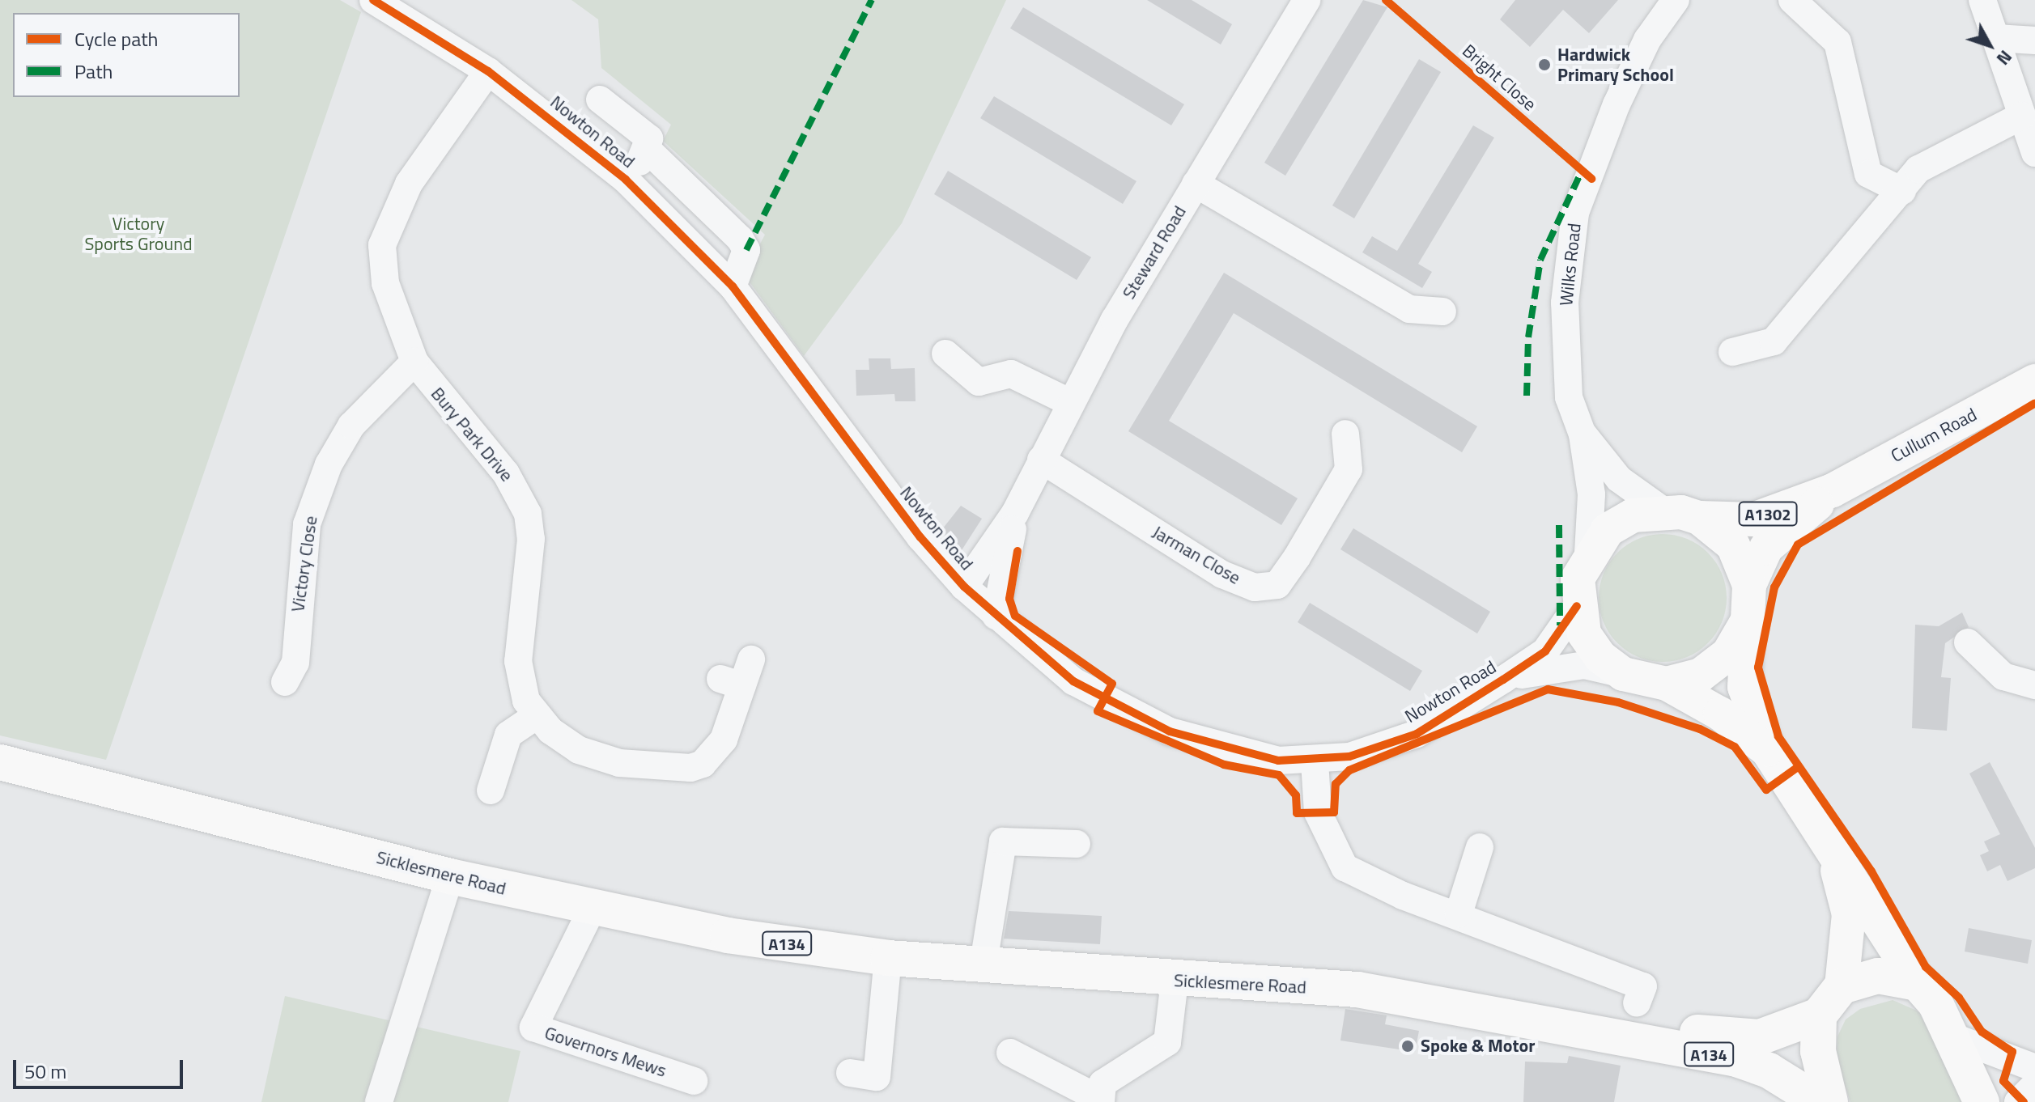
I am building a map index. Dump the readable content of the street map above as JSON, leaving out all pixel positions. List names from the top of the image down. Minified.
{"streets":{"highway":["Sicklesmere Road","A134"],"main road":["Cullum Road","A1302"],"street":["Nowton Road","Steward Road","Wilks Road","Bury Park Drive","Jarman Close","Victory Close","Governors Mews"],"cycle path":["Bright Close"]},"crossings":[["Nowton Road","Steward Road"],["Nowton Road","Wilks Road"],["Nowton Road","Bury Park Drive"],["Nowton Road","Cullum Road"],["Steward Road","Jarman Close"],["Wilks Road","Cullum Road"],["Bury Park Drive","Victory Close"],["Sicklesmere Road","Governors Mews"]],"parks":["Victory Sports Ground"],"places":["Hardwick Primary School","Spoke & Motor"],"legend":["Cycle path","Path"],"scale_bar":"50 m","north":"bottom right"}
